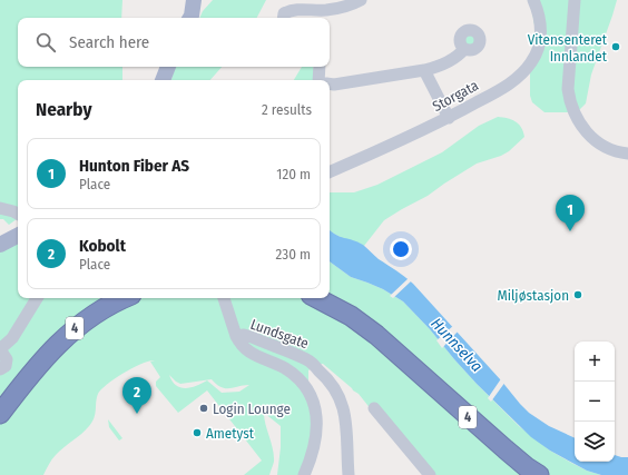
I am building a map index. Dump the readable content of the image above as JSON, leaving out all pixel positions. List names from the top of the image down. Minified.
{"streets":{"highway":["4"],"street":["Storgata","Lundsgate"]},"water":["Hunnselva"],"places":["Vitensenteret Innlandet","Miljøstasjon","Login Lounge","Ametyst"],"page":{"search":"Search here","heading":["Nearby","2 results"],"list":[{"mark":"1","name":"Hunton Fiber AS","note":"Place","value":"120 m"},{"mark":"2","name":"Kobolt","note":"Place","value":"230 m"}],"pins":["1","2"],"map_buttons":["+","−"]}}
